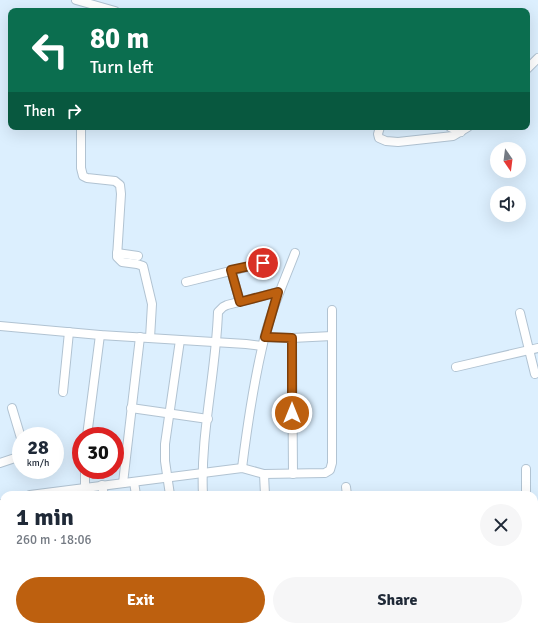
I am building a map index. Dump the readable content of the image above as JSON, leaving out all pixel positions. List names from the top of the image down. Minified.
{"north":"bottom","page":{"turn":["80 m","Turn left"],"then":"Then","speed":"28 km/h","limit":"30","heading":["1 min","260 m · 18:06"],"buttons":["Exit","Share"]}}
